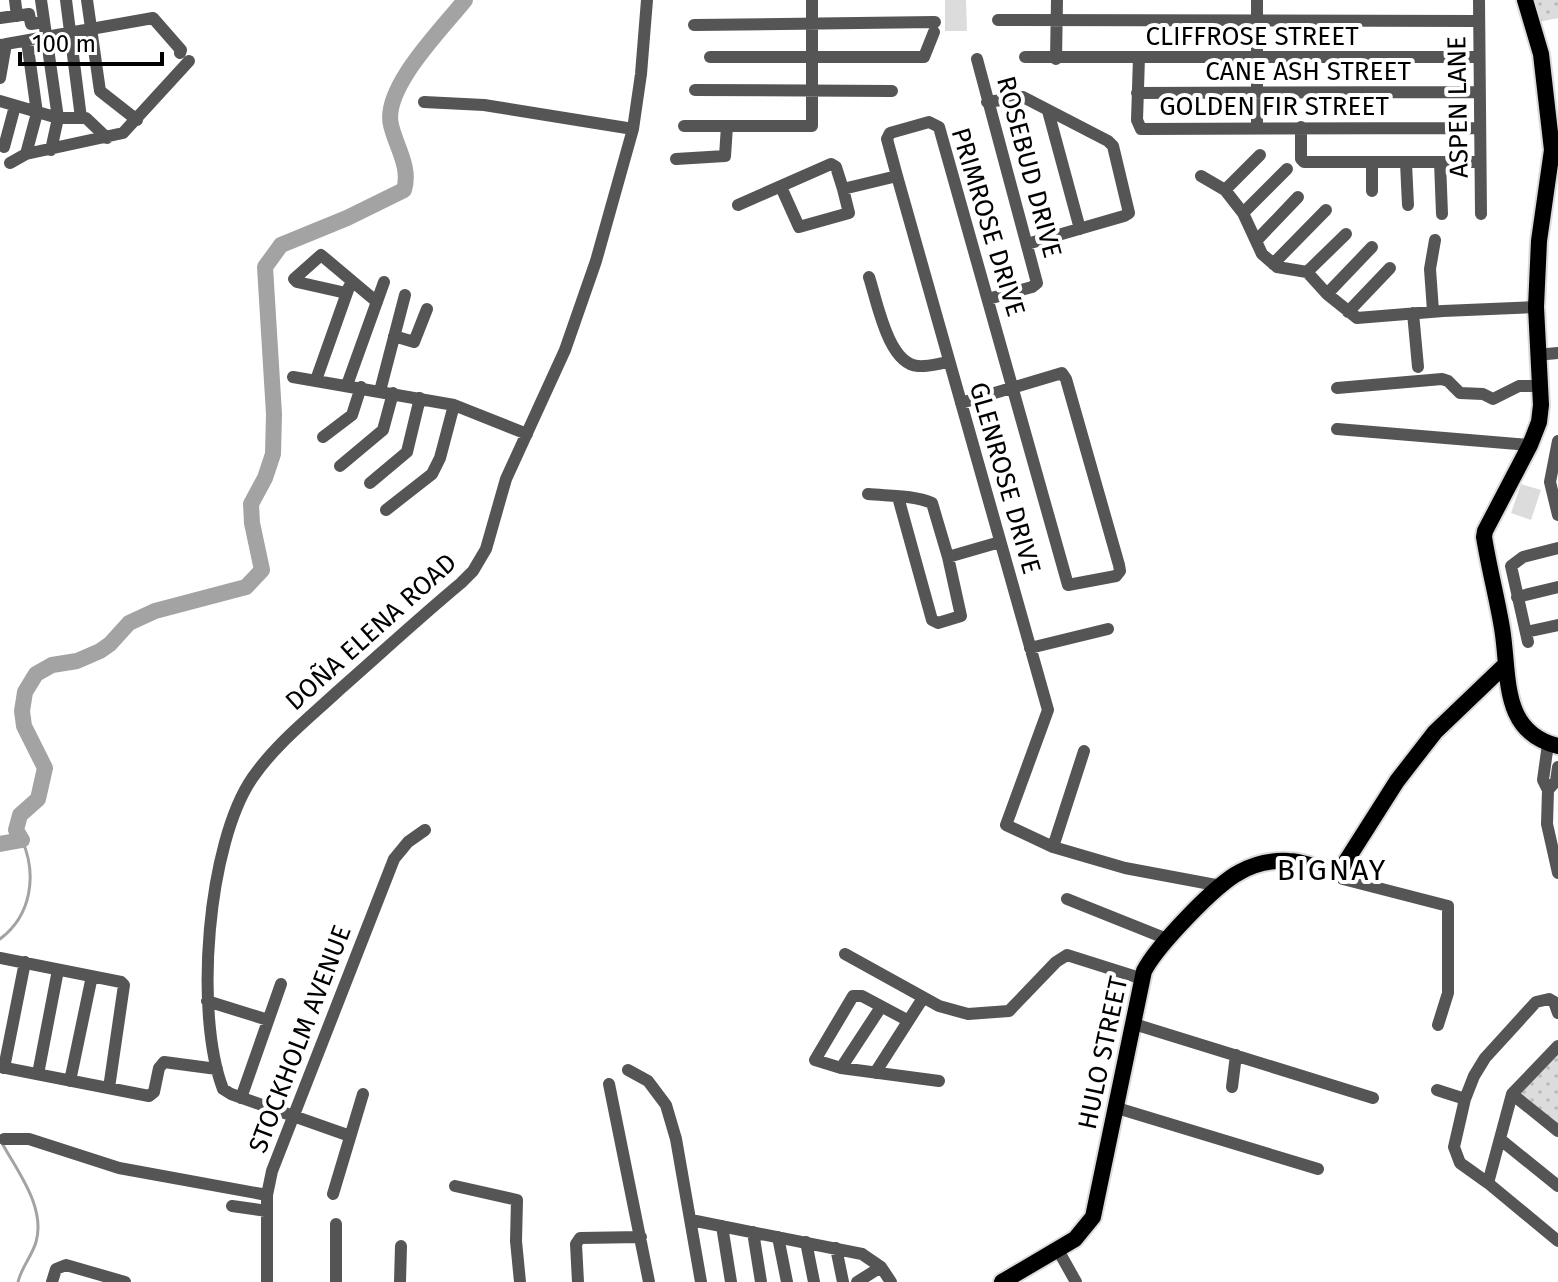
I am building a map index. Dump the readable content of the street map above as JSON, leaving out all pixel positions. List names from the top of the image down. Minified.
{"streets":{"main road":["HULO STREET"],"street":["CLIFFROSE STREET","CANE ASH STREET","GOLDEN FIR STREET","ASPEN LANE","ROSEBUD DRIVE","PRIMROSE DRIVE","GLENROSE DRIVE","DOÑA ELENA ROAD","STOCKHOLM AVENUE"]},"crossings":[["CLIFFROSE STREET","GOLDEN FIR STREET"],["CLIFFROSE STREET","ASPEN LANE"],["CANE ASH STREET","GOLDEN FIR STREET"],["CANE ASH STREET","ASPEN LANE"],["GOLDEN FIR STREET","ASPEN LANE"],["ROSEBUD DRIVE","PRIMROSE DRIVE"],["PRIMROSE DRIVE","GLENROSE DRIVE"]],"districts":["BIGNAY"],"scale_bar":"100 m"}
